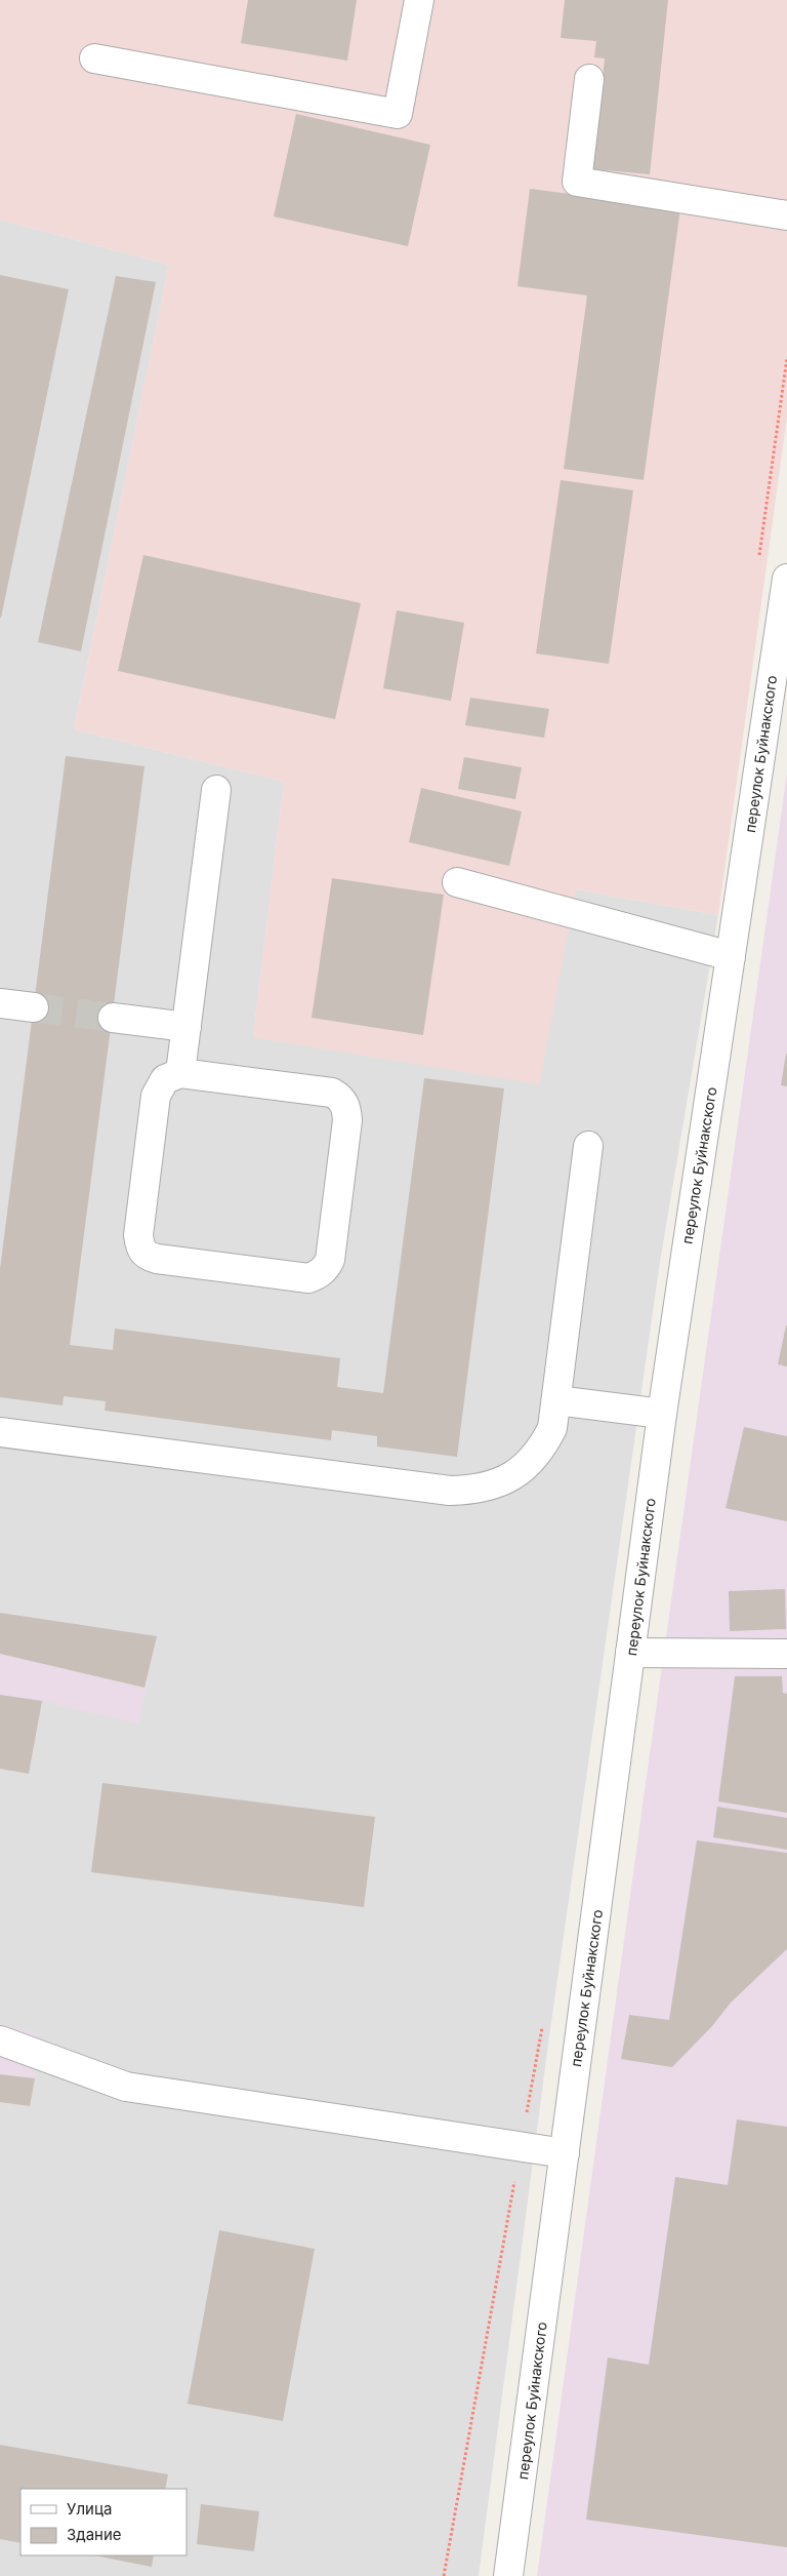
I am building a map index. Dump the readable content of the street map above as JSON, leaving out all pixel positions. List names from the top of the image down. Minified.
{"streets":{"street":["переулок Буйнакского"]},"legend":["Улица","Здание"]}
